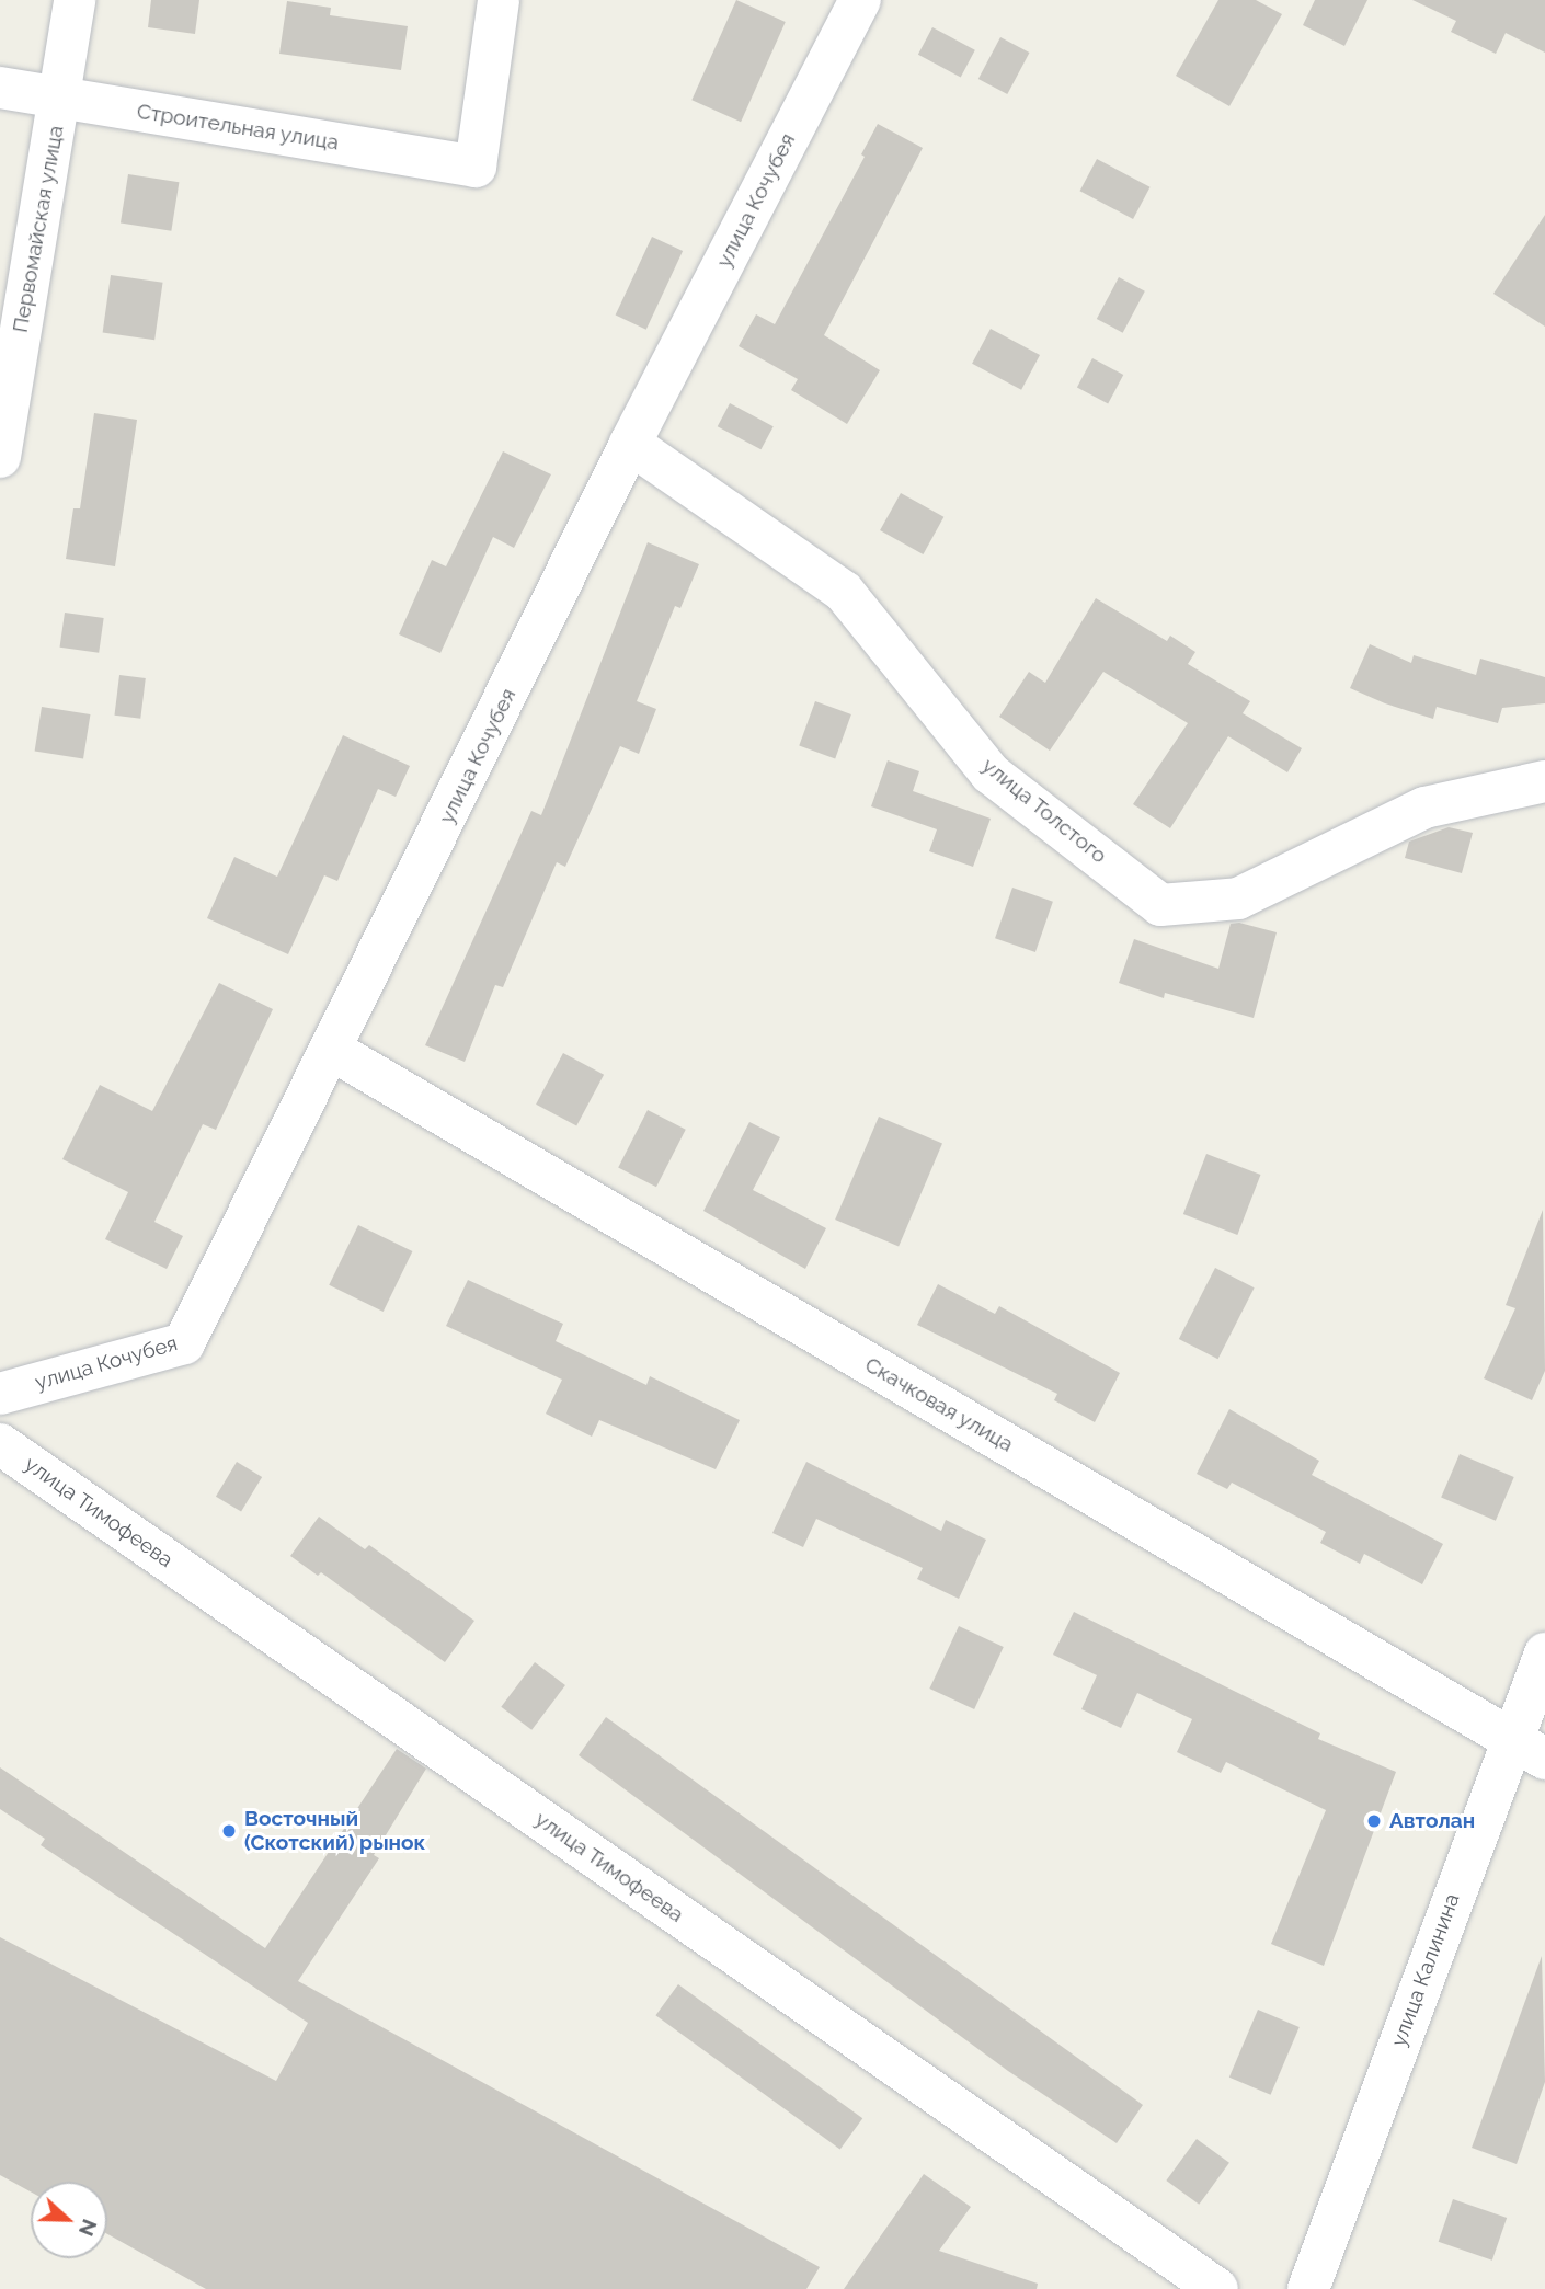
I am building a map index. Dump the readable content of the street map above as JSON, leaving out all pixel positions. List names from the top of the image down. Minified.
{"streets":{"street":["Строительная улица","улица Кочубея","Первомайская улица","улица Толстого","Скачковая улица","улица Тимофеева","улица Калинина"]},"crossings":[["Строительная улица","Первомайская улица"],["улица Кочубея","улица Толстого"],["улица Кочубея","Скачковая улица"],["Скачковая улица","улица Калинина"]],"places":["Автолан","Восточный (Скотский) рынок"],"north":"right"}
